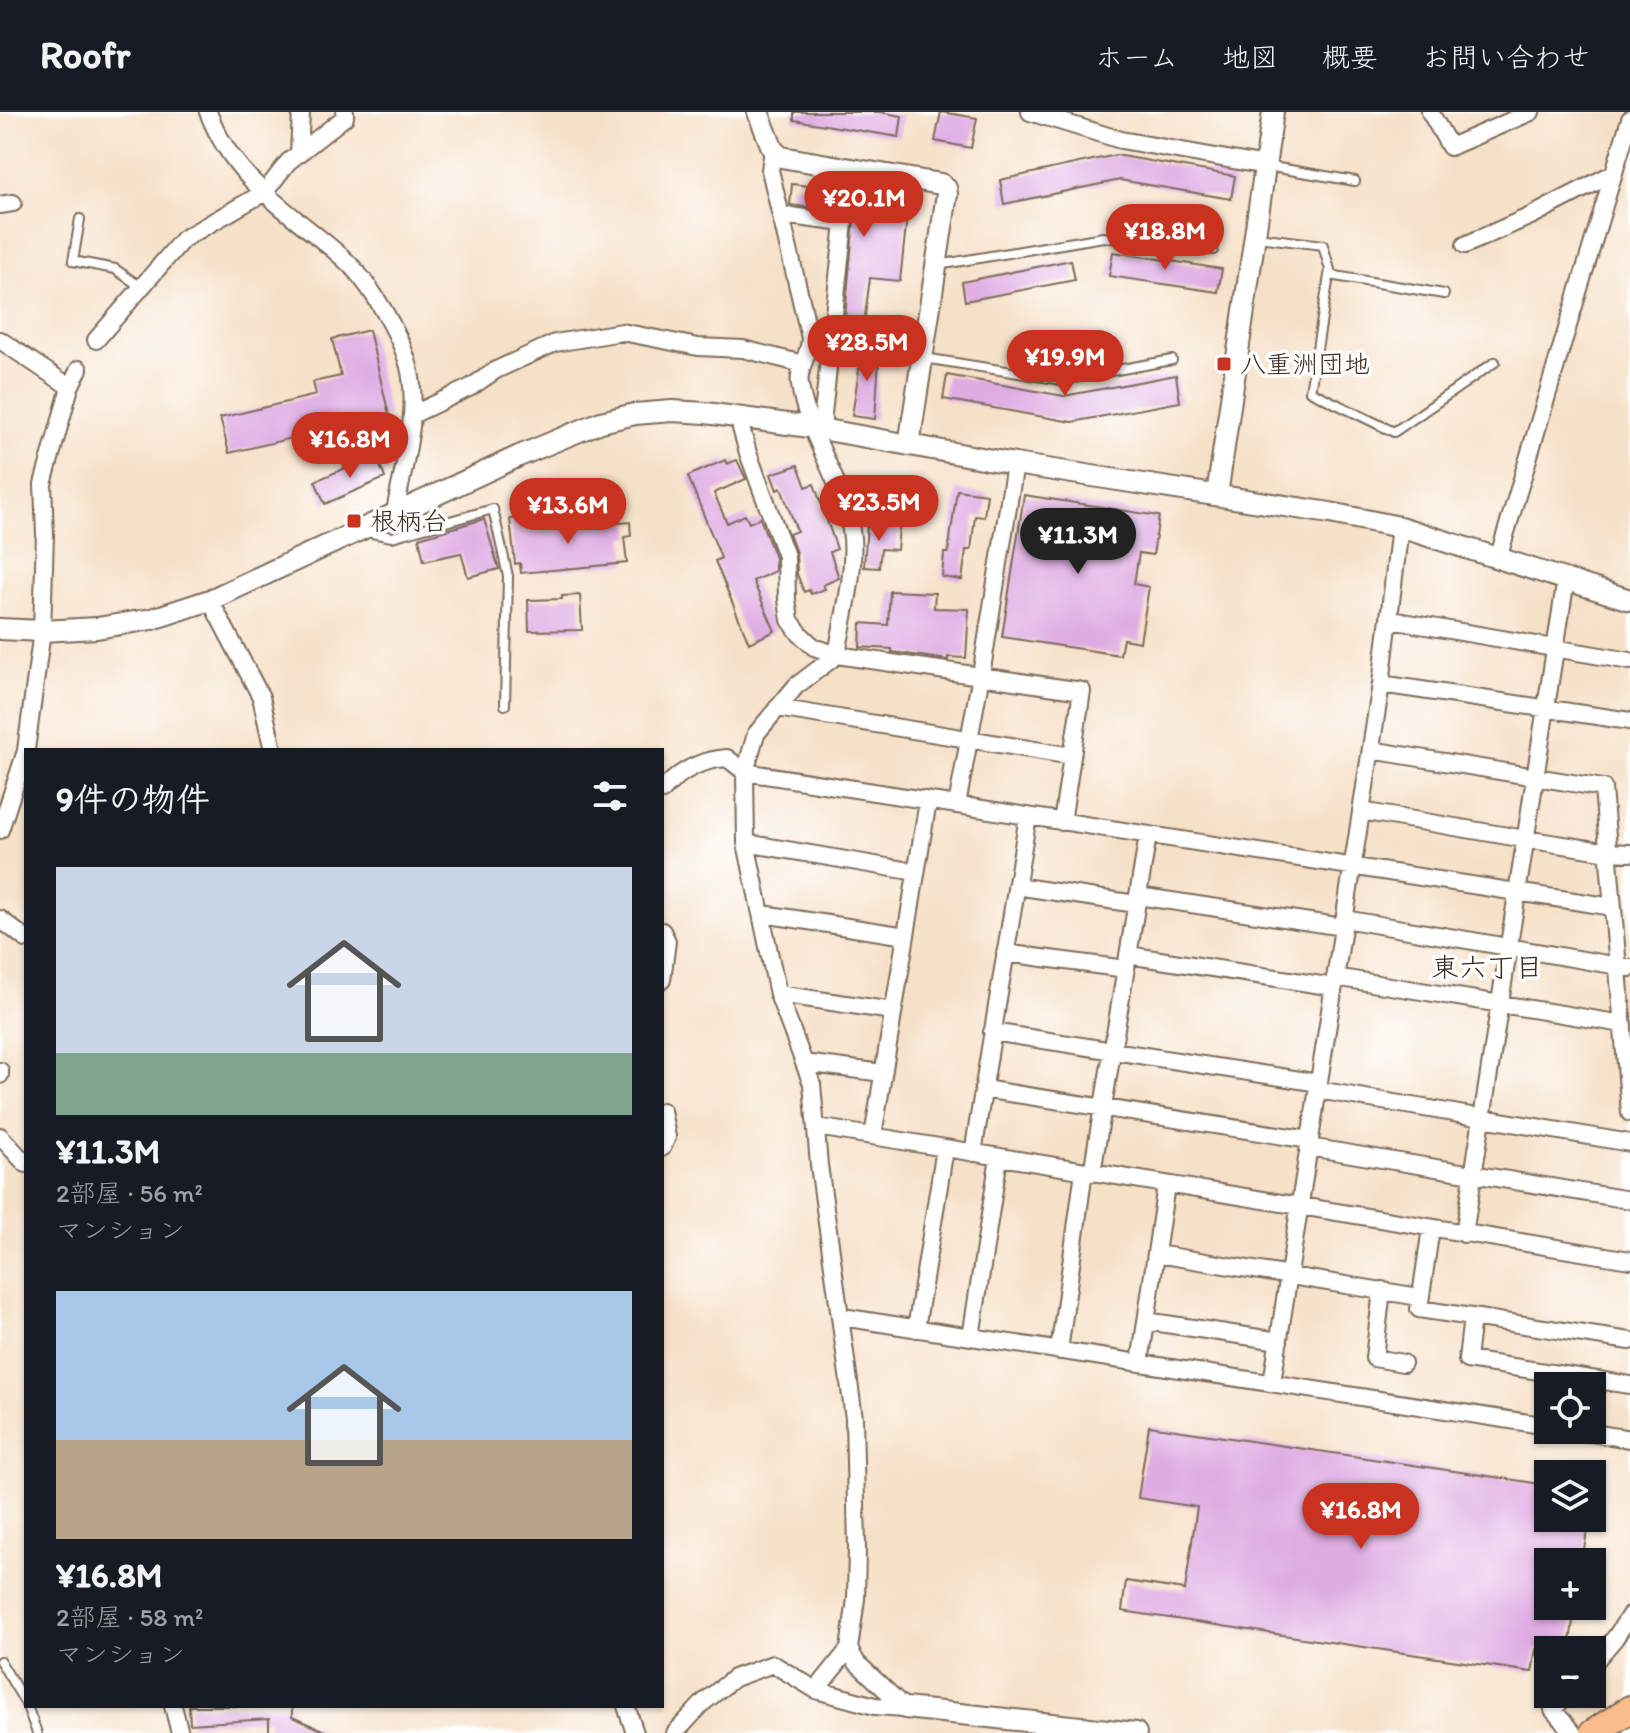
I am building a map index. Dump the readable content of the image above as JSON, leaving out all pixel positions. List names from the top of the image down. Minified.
{"districts":["東六丁目"],"places":{"transit":["八重洲団地","根柄台"]},"page":{"header":"Roofr","nav":["ホーム","地図","概要","お問い合わせ"],"price":["¥20.1M","¥18.8M","¥28.5M","¥19.9M","¥16.8M","¥23.5M","¥13.6M","¥11.3M","¥16.8M"],"heading":"9件の物件","list":[{"name":"¥11.3M","note":"2部屋 · 56 m² · マンション"},{"name":"¥16.8M","note":"2部屋 · 58 m² · マンション"}],"map_buttons":["+","−"]}}
